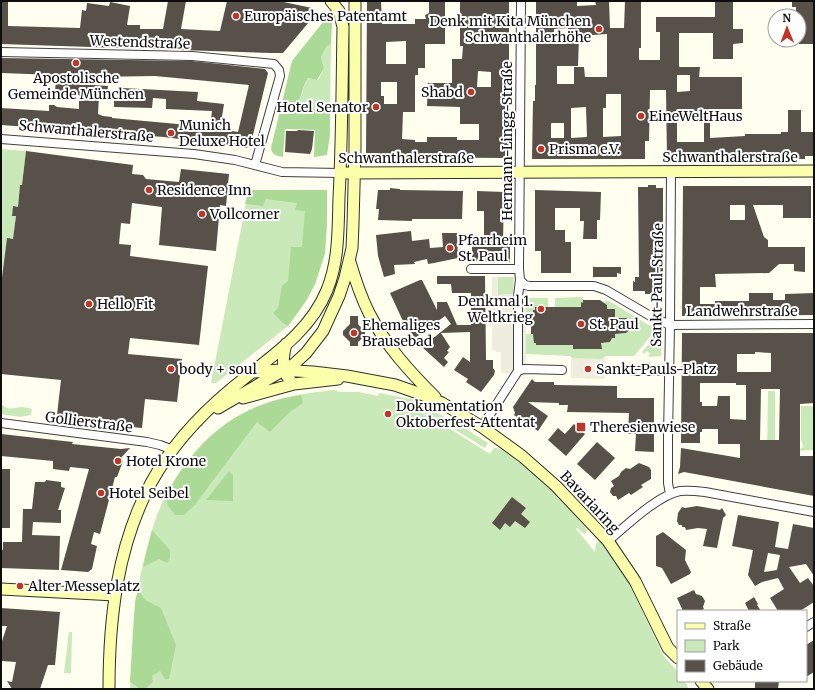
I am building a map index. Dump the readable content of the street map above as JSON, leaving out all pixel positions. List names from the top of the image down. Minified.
{"streets":{"main road":["Schwanthalerstraße","Bavariaring"],"street":["Westendstraße","Hermann-Lingg-Straße","Sankt-Paul-Straße","Landwehrstraße","Gollierstraße"]},"crossings":[["Westendstraße","Schwanthalerstraße"],["Schwanthalerstraße","Hermann-Lingg-Straße"],["Schwanthalerstraße","Sankt-Paul-Straße"],["Schwanthalerstraße","Bavariaring"],["Sankt-Paul-Straße","Landwehrstraße"]],"places":{"other":["Europäisches Patentamt","Denk mit Kita München Schwanthalerhöhe","Apostolische Gemeinde München","Shabd","Hotel Senator","EineWeltHaus","Munich Deluxe Hotel","Prisma e.V.","Residence Inn","Vollcorner","Pfarrheim St. Paul","Hello Fit","Denkmal 1. Weltkrieg","St. Paul","Ehemaliges Brausebad","body + soul","Sankt-Pauls-Platz","Dokumentation Oktoberfest-Attentat","Hotel Krone","Hotel Seibel","Alter Messeplatz"],"transit":["Theresienwiese"]},"legend":["Straße","Park","Gebäude"],"north":"top"}
